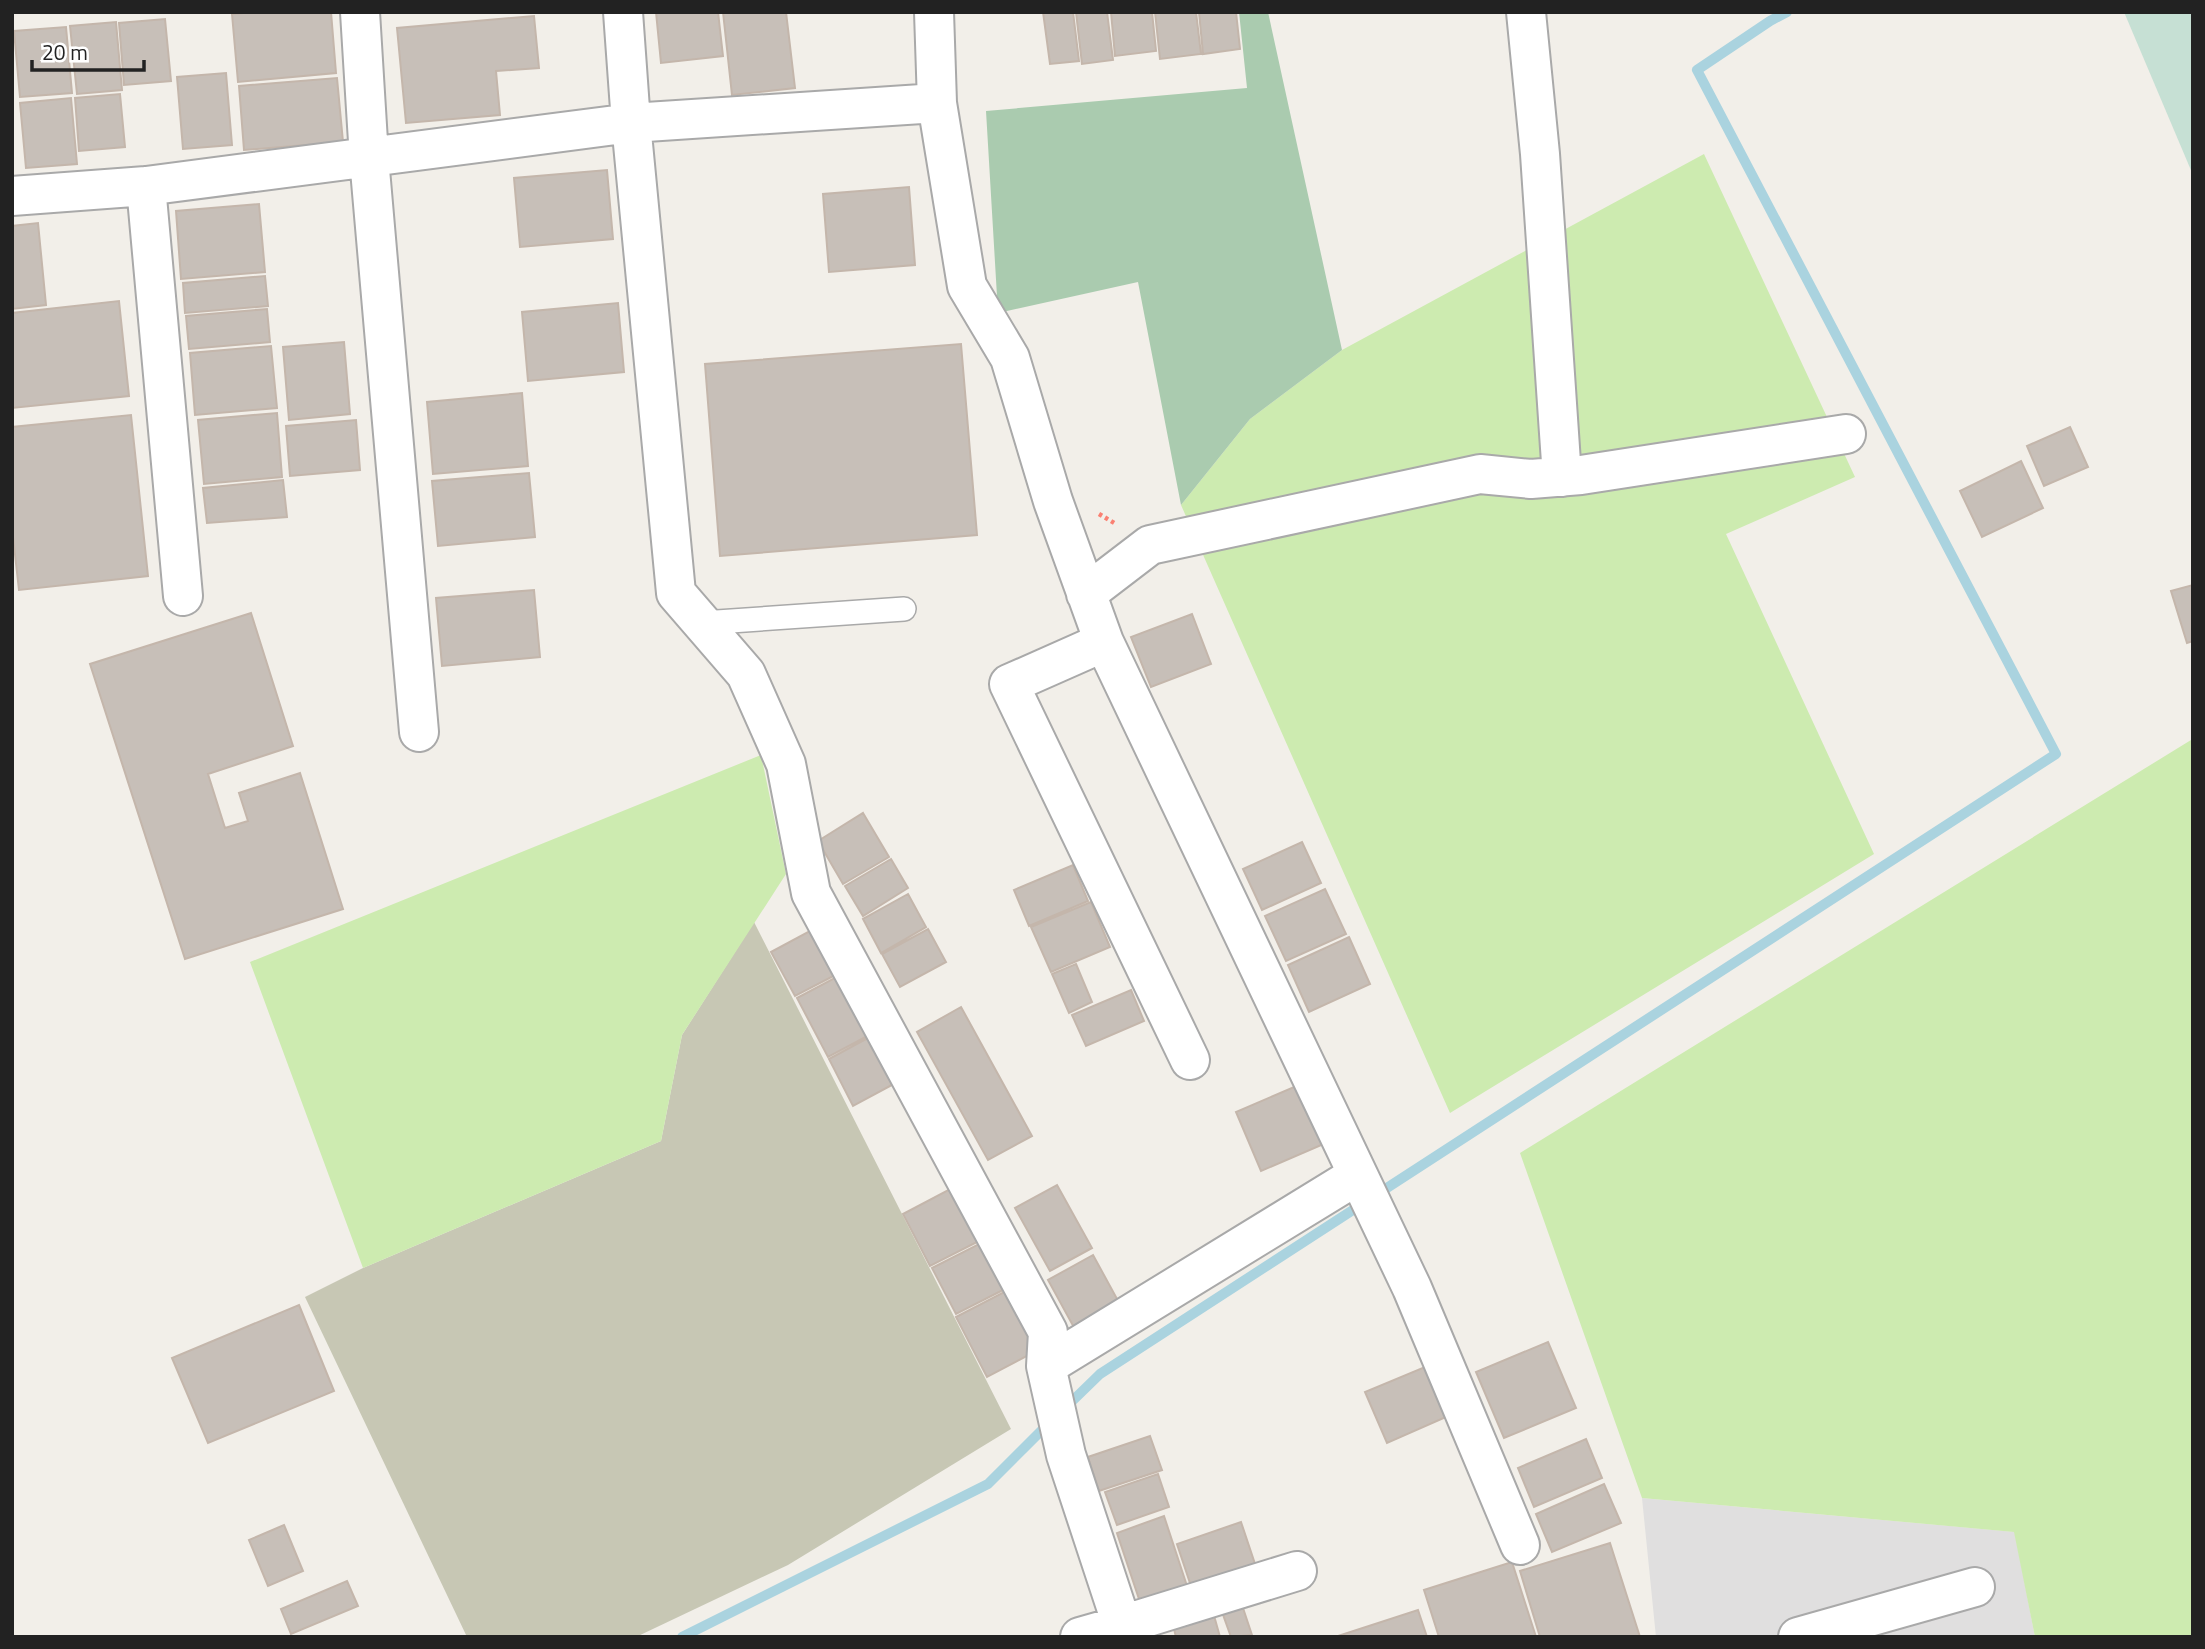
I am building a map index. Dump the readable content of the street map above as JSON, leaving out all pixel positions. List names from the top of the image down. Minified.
{"scale_bar":"20 m"}
